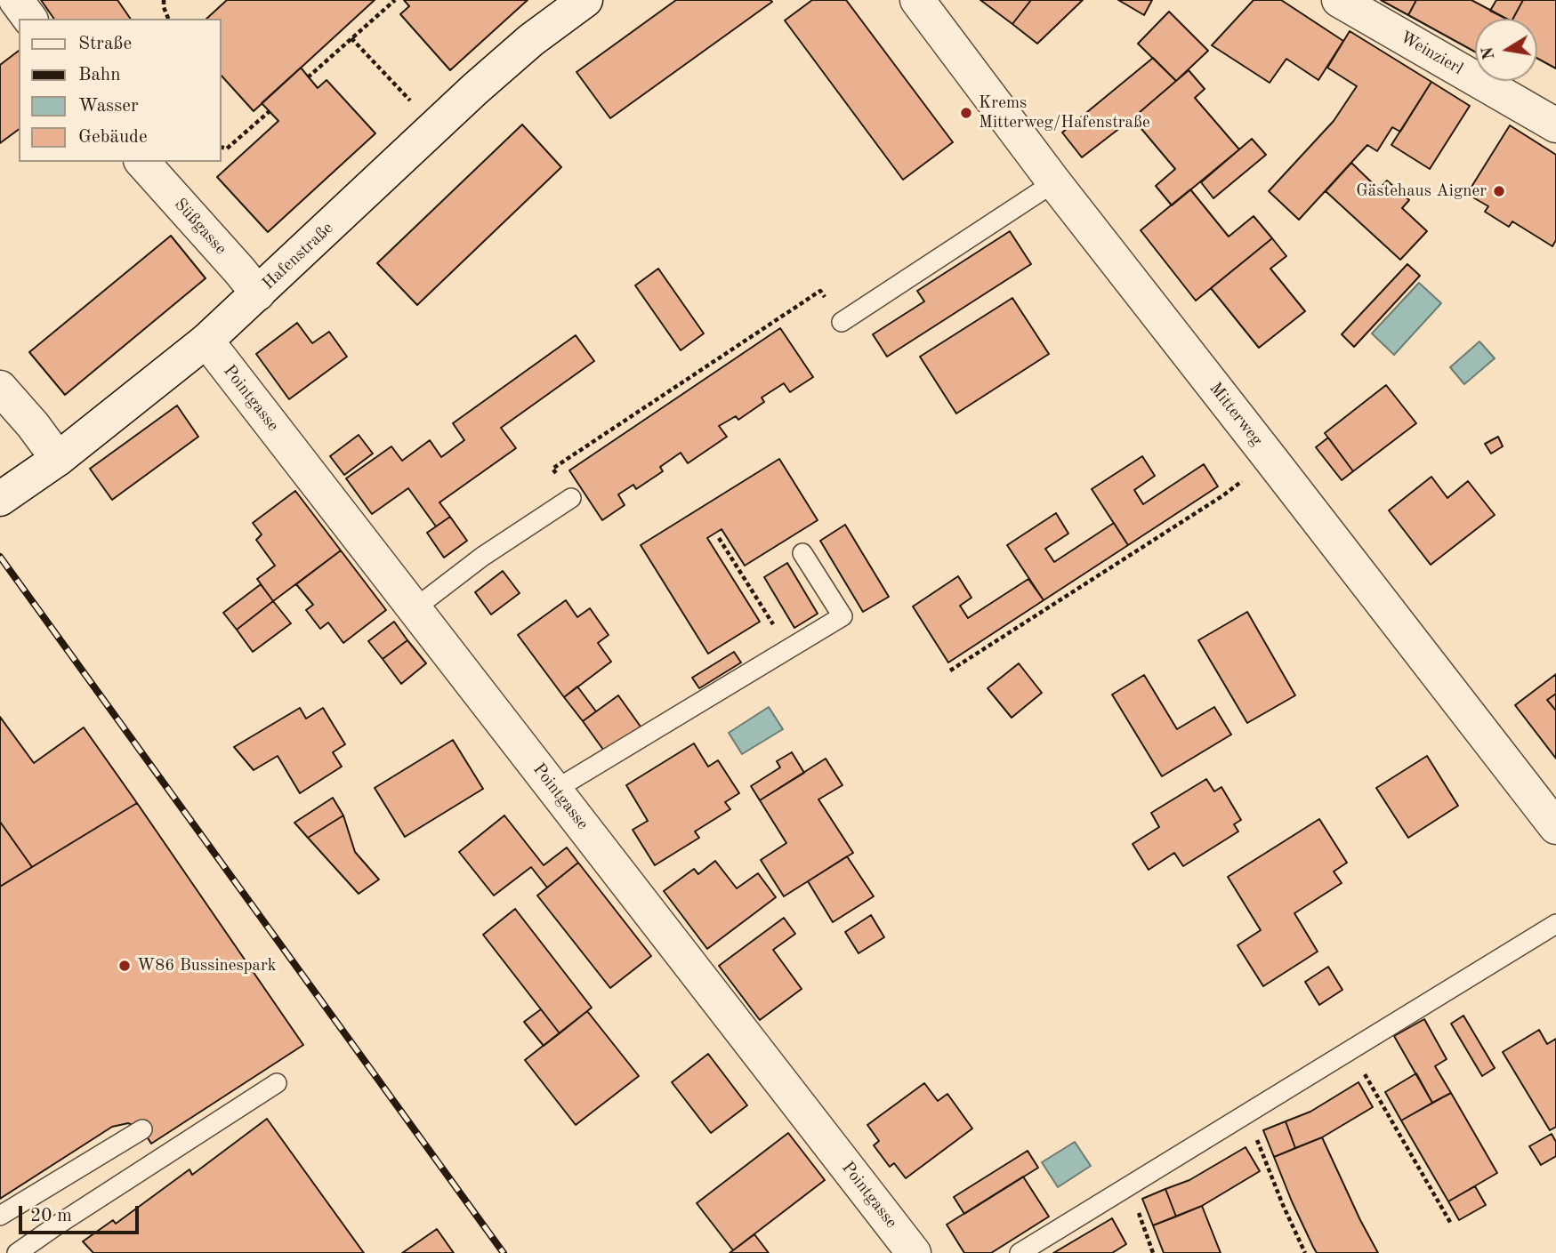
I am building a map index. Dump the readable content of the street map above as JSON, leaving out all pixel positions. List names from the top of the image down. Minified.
{"streets":{"street":["Weinzierl","Süßgasse","Hafenstraße","Pointgasse","Mitterweg"]},"crossings":[["Süßgasse","Hafenstraße"],["Hafenstraße","Pointgasse"]],"places":["Krems Mitterweg/Hafenstraße","Gästehaus Aigner","W86 Bussinespark"],"legend":["Straße","Bahn","Wasser","Gebäude"],"scale_bar":"20 m","north":"left"}
